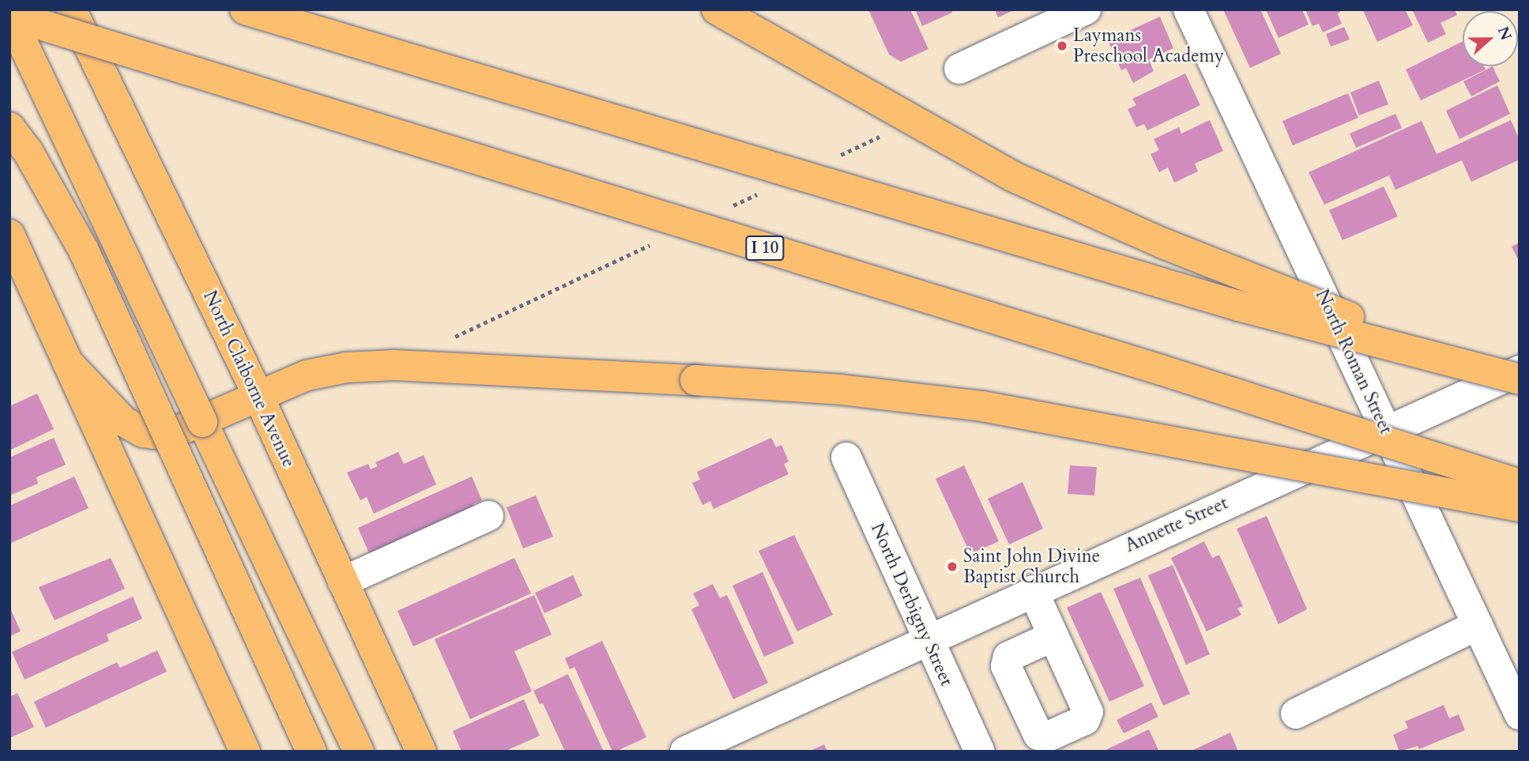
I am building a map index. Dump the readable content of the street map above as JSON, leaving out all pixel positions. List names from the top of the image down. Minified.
{"streets":{"main road":["I 10","North Claiborne Avenue"],"street":["North Roman Street","Annette Street","North Derbigny Street"]},"crossings":[["North Roman Street","Annette Street"],["Annette Street","North Derbigny Street"]],"places":["Laymans Preschool Academy","Saint John Divine Baptist Church"],"north":"right"}
